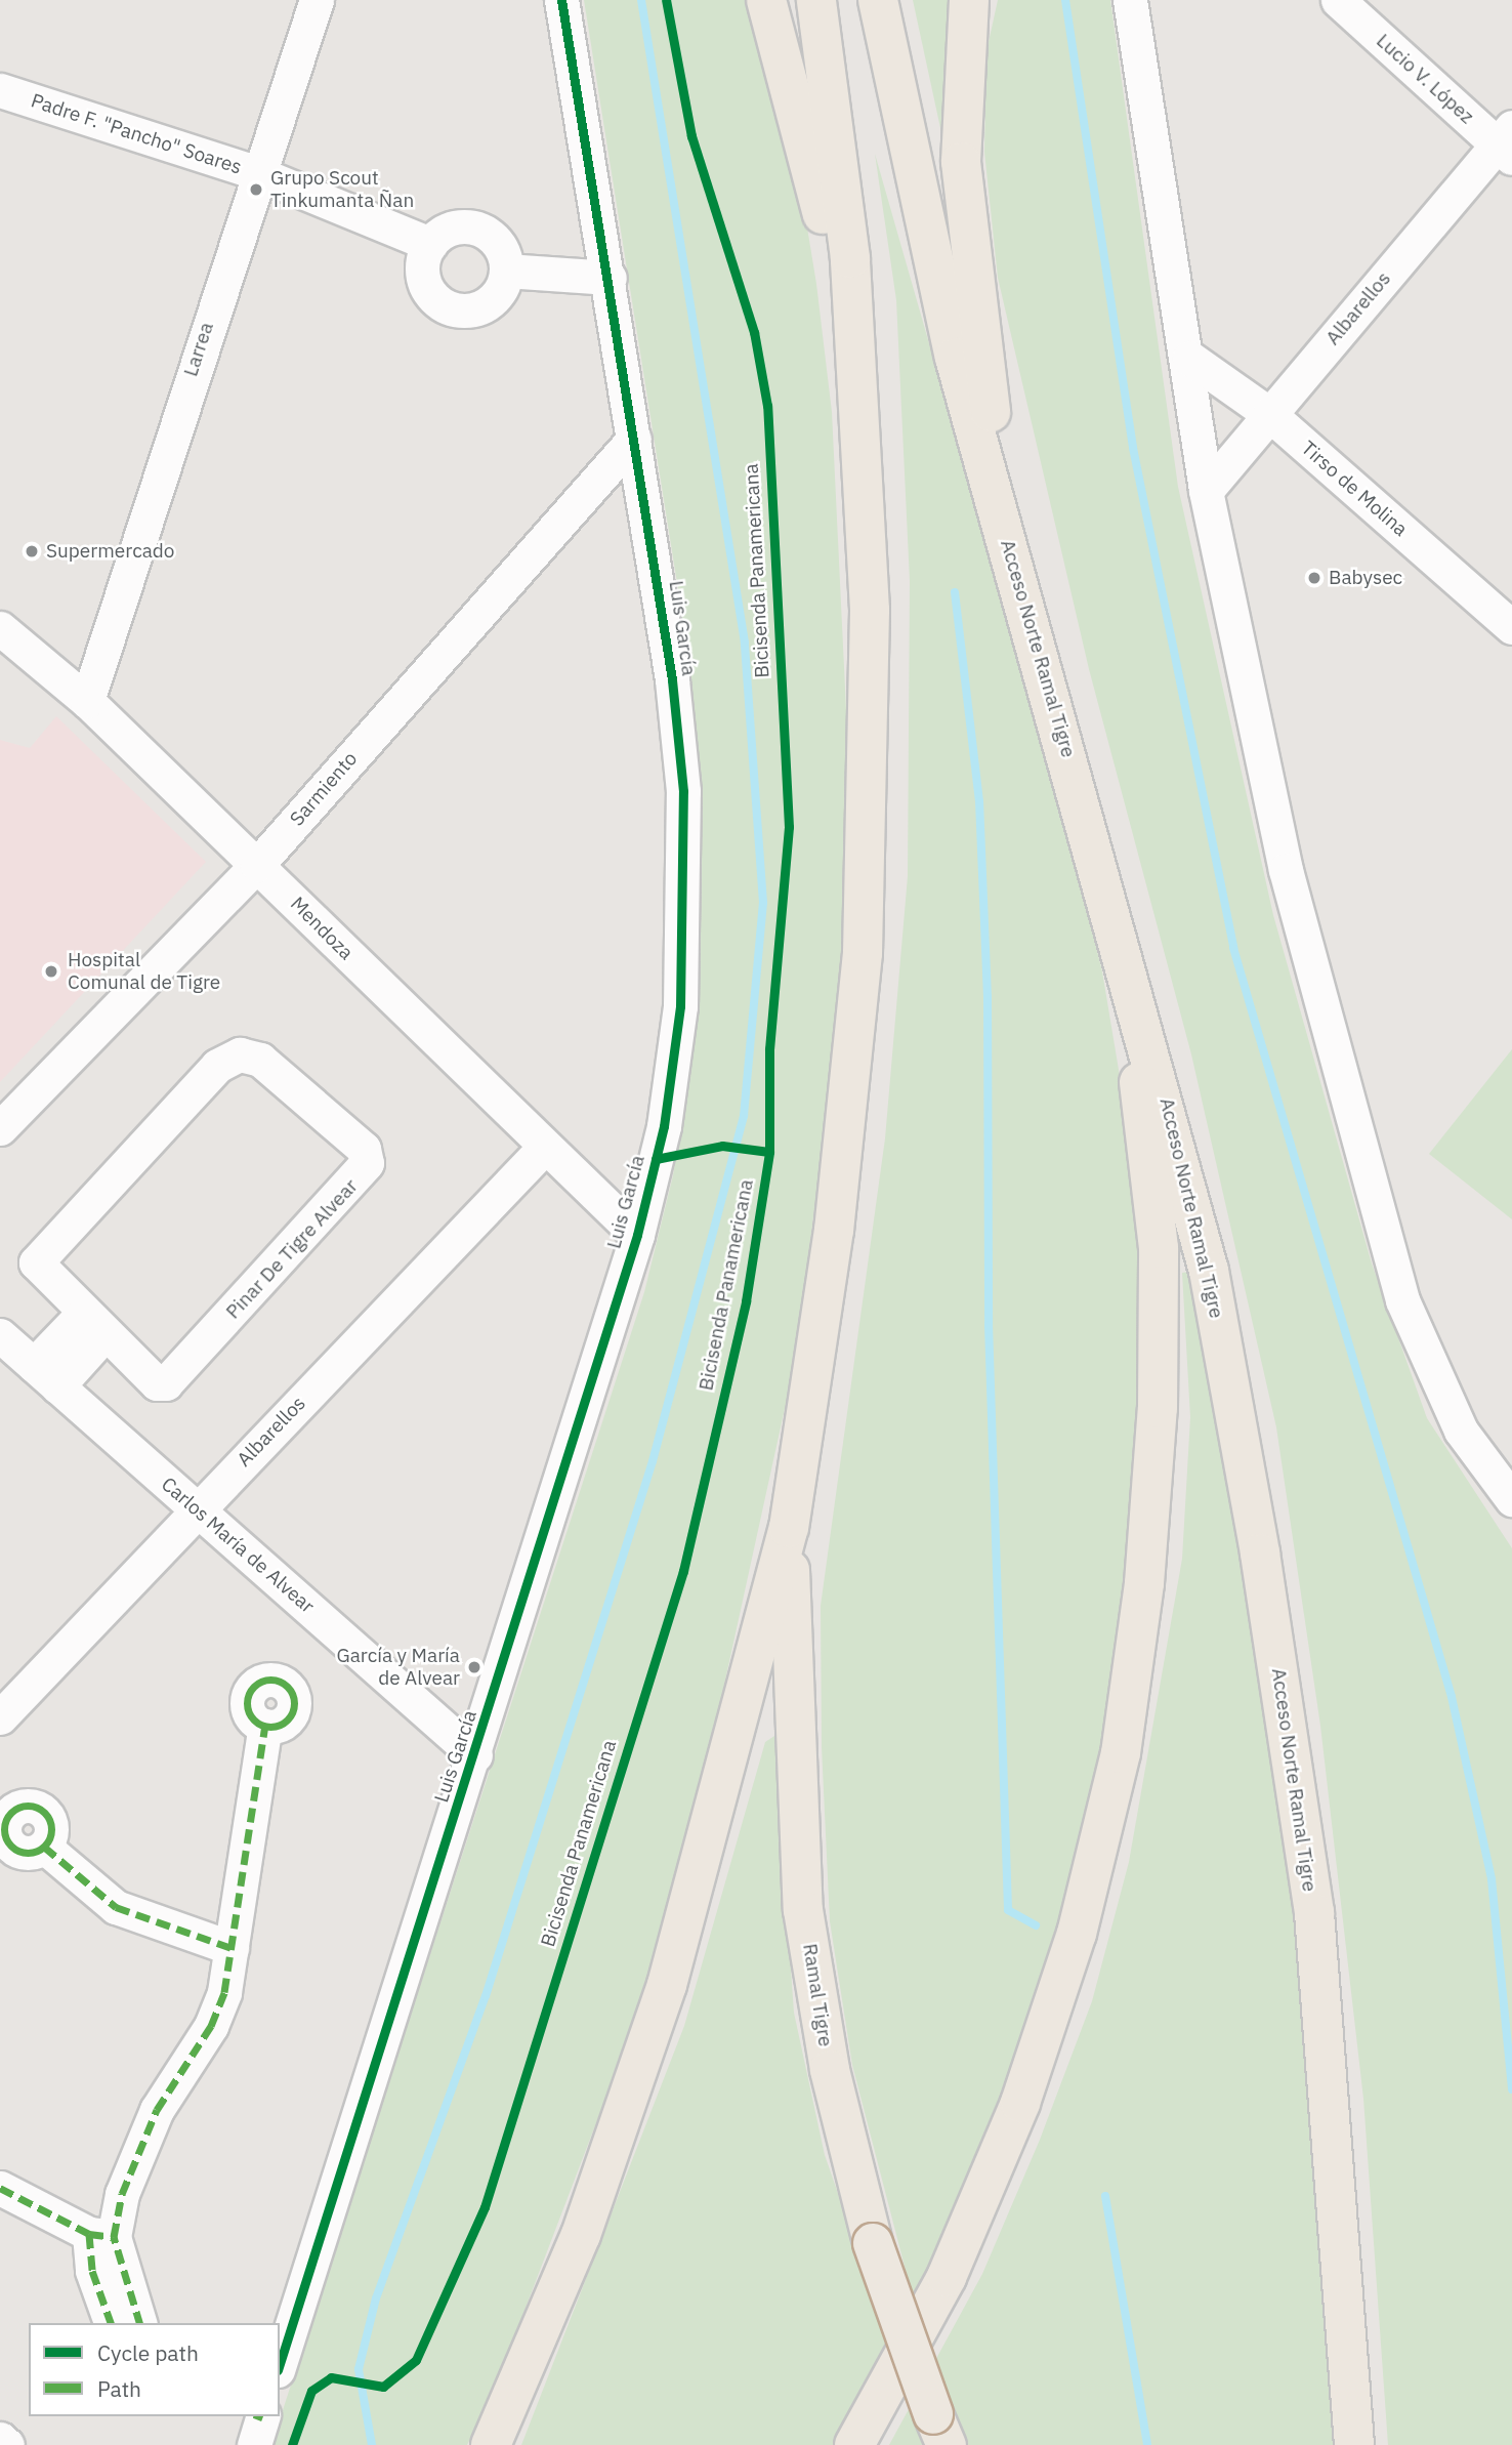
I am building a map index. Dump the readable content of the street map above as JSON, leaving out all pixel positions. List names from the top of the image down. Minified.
{"streets":{"highway":["Acceso Norte Ramal Tigre","Ramal Tigre"],"street":["Lucio V. López","Padre F. \"Pancho\" Soares","Albarellos","Larrea","Tirso de Molina","Luis García","Sarmiento","Mendoza","Pinar De Tigre Alvear","Carlos María de Alvear"],"cycle path":["Bicisenda Panamericana"]},"crossings":[["Lucio V. López","Albarellos"],["Padre F. \"Pancho\" Soares","Larrea"],["Albarellos","Tirso de Molina"],["Albarellos","Mendoza"],["Albarellos","Carlos María de Alvear"],["Larrea","Mendoza"],["Luis García","Sarmiento"],["Luis García","Mendoza"],["Luis García","Carlos María de Alvear"],["Sarmiento","Mendoza"]],"places":["Grupo Scout Tinkumanta Ñan","Supermercado","Babysec","Hospital Comunal de Tigre","García y María de Alvear"],"legend":["Cycle path","Path"]}
